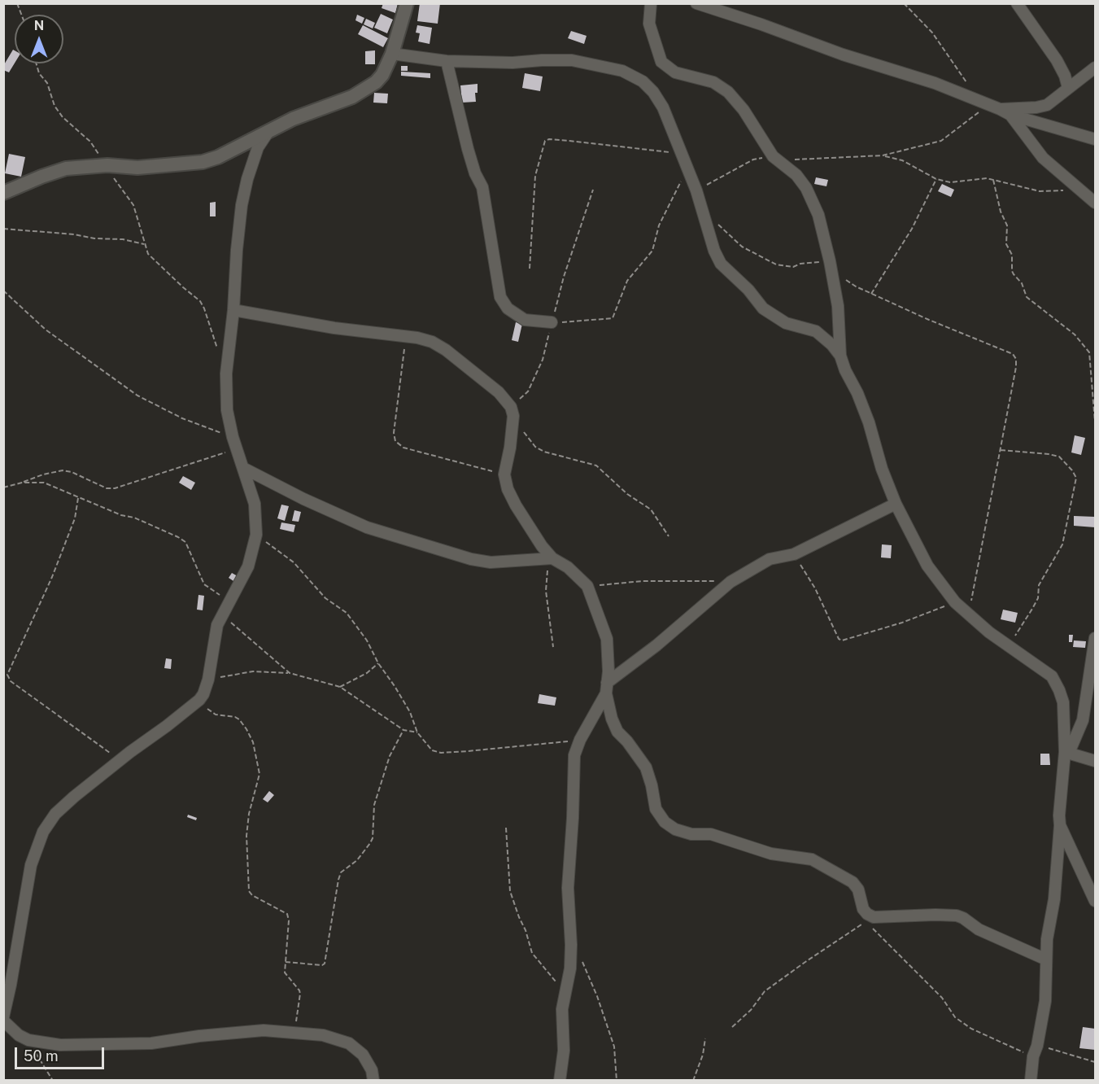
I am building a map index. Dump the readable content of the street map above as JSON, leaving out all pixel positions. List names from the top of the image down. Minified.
{"scale_bar":"50 m","north":"top"}
